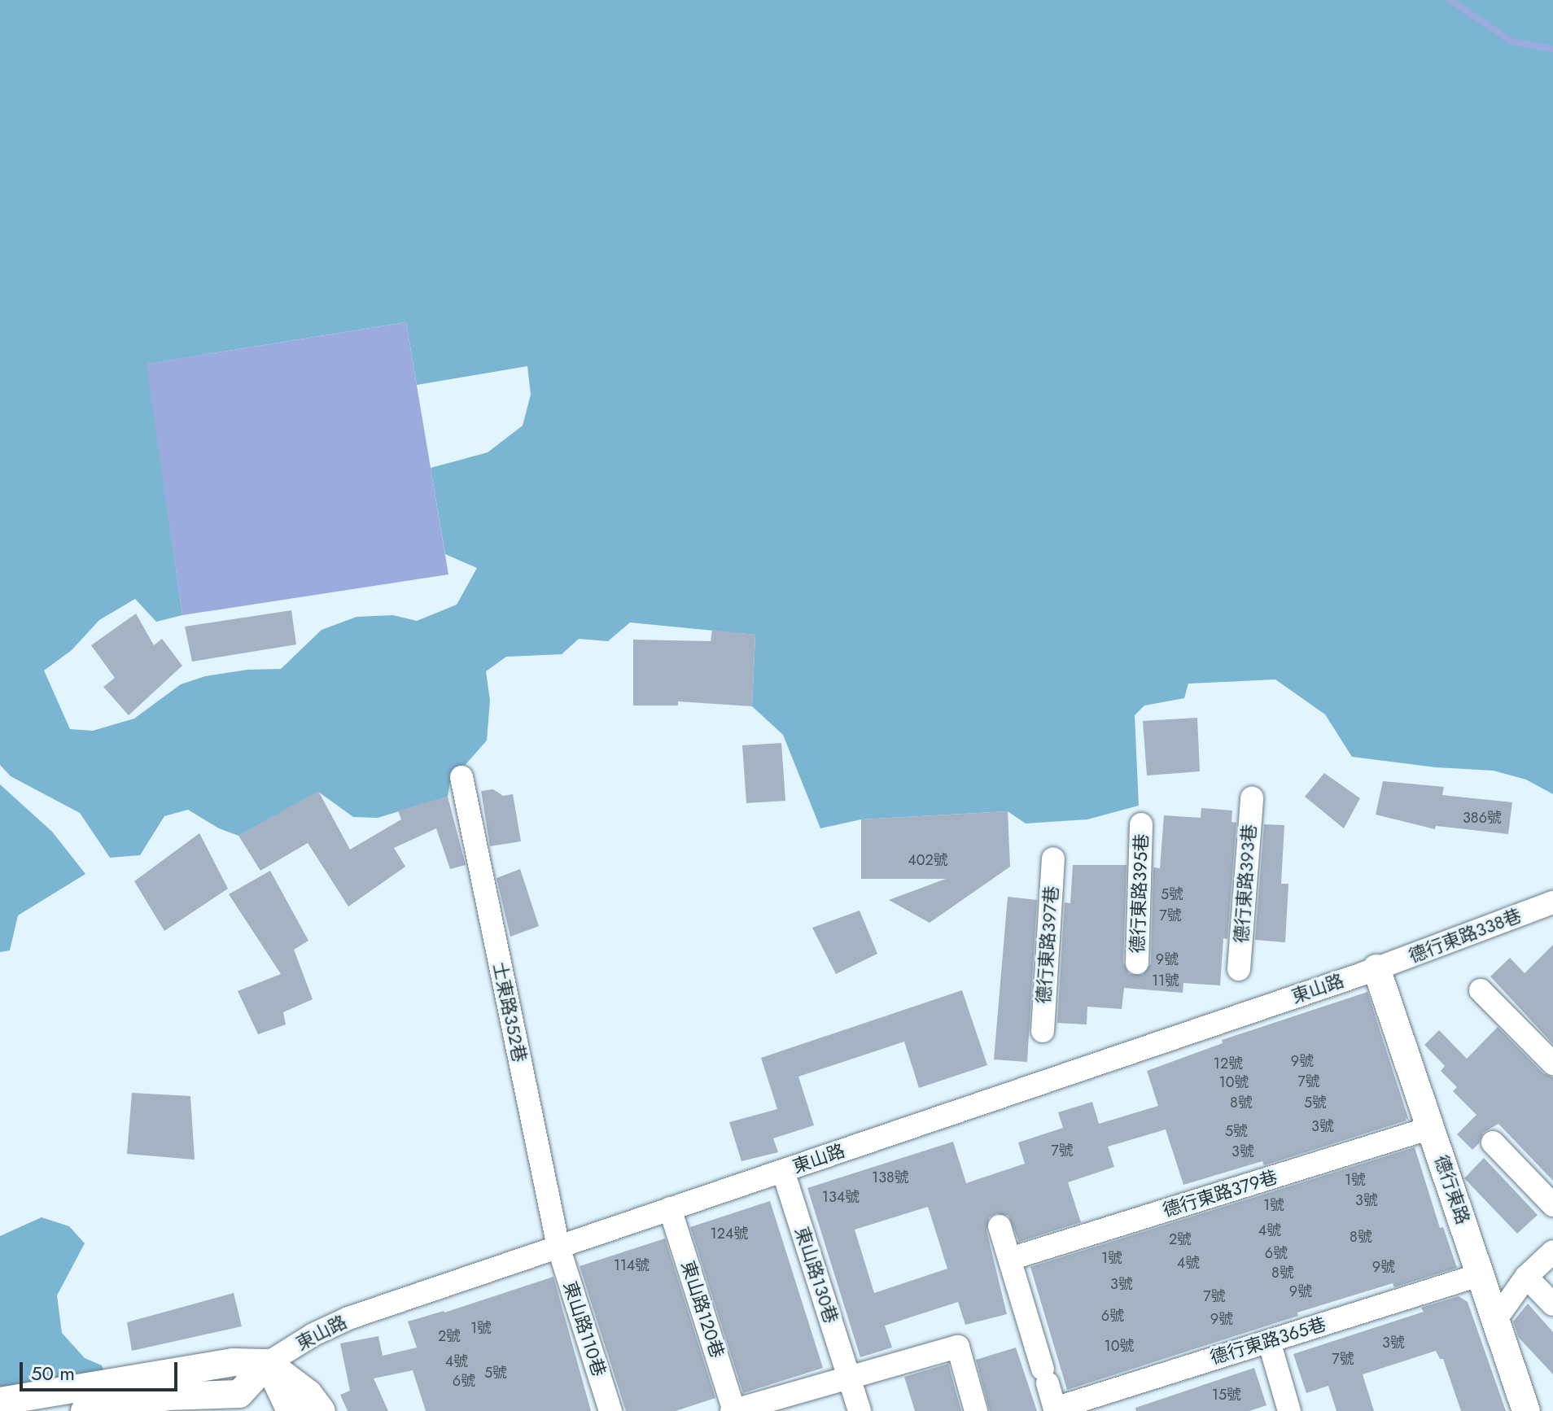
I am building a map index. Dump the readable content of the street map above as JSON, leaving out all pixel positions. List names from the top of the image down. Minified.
{"streets":{"street":["德行東路393巷","德行東路395巷","德行東路338巷","德行東路397巷","東山路","士東路352巷","德行東路","德行東路379巷","東山路130巷","東山路120巷","東山路110巷","德行東路365巷"]},"crossings":[["德行東路338巷","東山路"],["德行東路338巷","德行東路"],["東山路","士東路352巷"],["東山路","德行東路"],["東山路","東山路130巷"],["東山路","東山路120巷"],["東山路","東山路110巷"],["士東路352巷","東山路110巷"],["德行東路","德行東路379巷"],["德行東路","德行東路365巷"]],"house_numbers":["386號","402號","5號","7號","9號","11號","9號","12號","7號","10號","8號","5號","3號","5號","7號","3號","138號","1號","134號","3號","1號","4號","124號","8號","2號","6號","1號","4號","114號","9號","8號","3號","9號","7號","6號","9號","1號","2號","3號","10號","7號","4號","5號","6號","15號"],"scale_bar":"50 m"}
